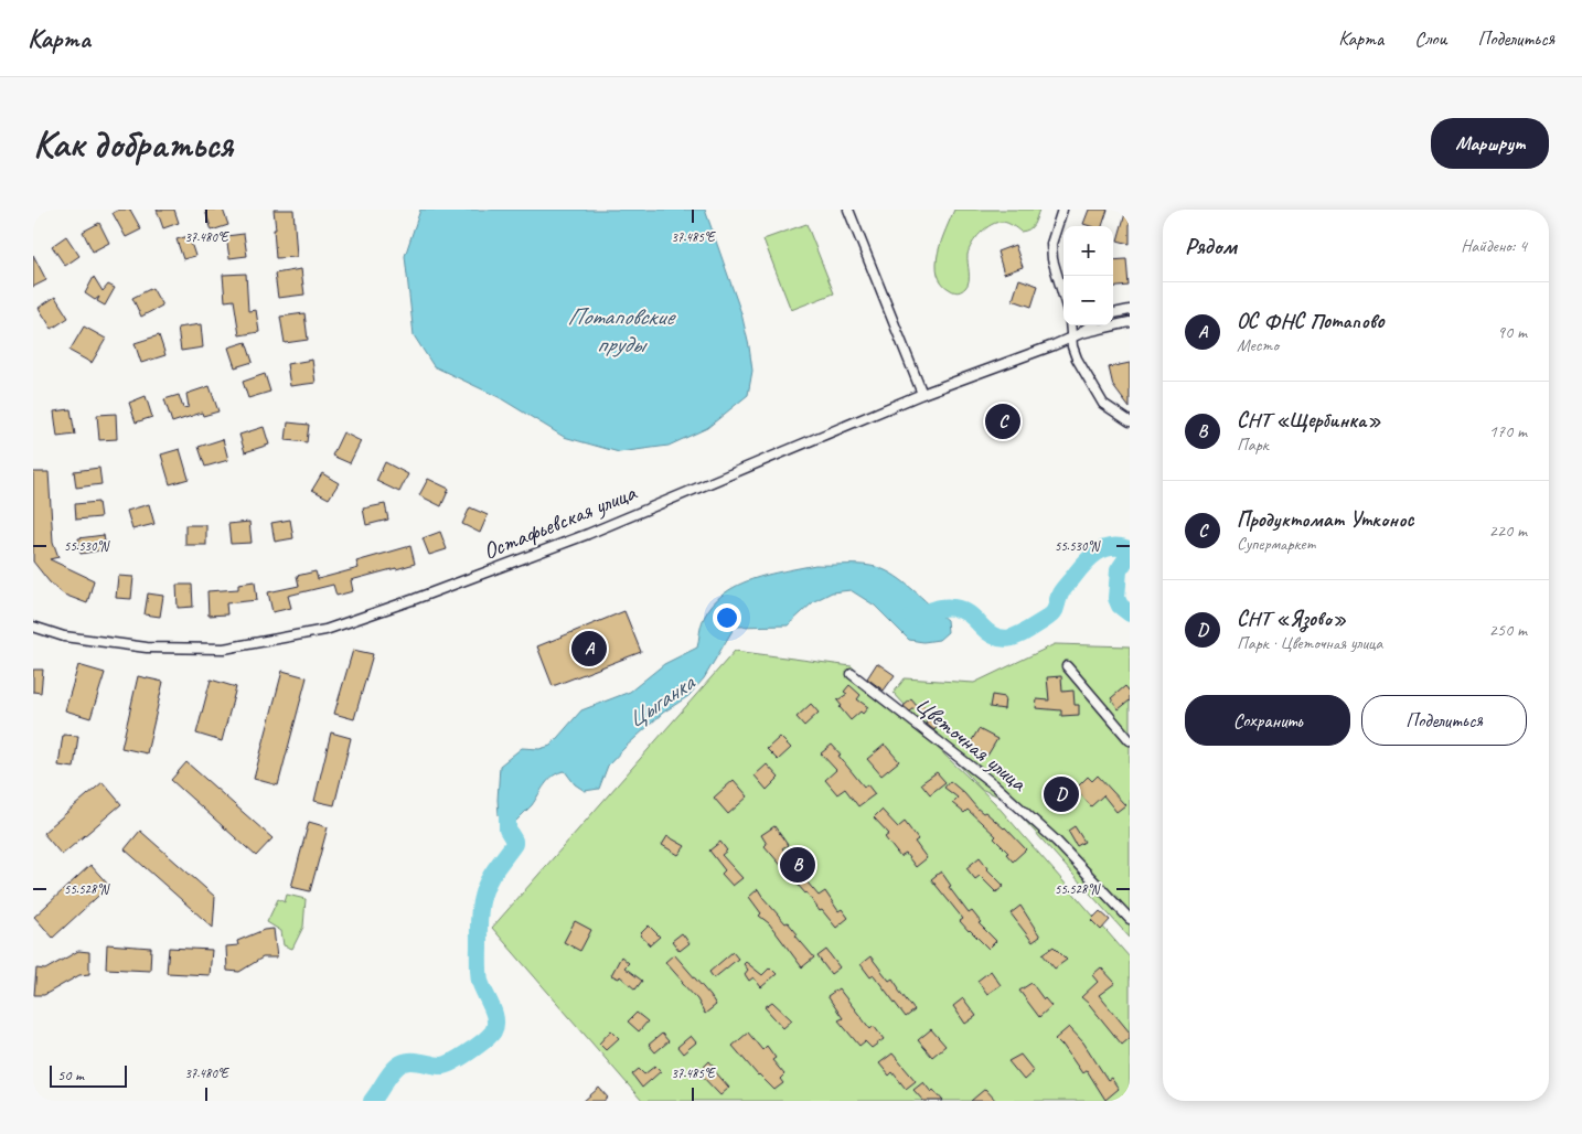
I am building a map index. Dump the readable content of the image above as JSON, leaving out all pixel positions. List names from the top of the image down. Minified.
{"streets":{"street":["Остафьевская улица","Цветочная улица"]},"water":["Потаповские пруды","Цыганка"],"scale_bar":"50 m","page":{"header":"Карта","nav":["Карта","Слои","Поделиться"],"buttons":["Маршрут",["Сохранить","Поделиться"]],"title":"Как добраться","heading":["Рядом","Найдено: 4"],"map_buttons":["+","−"],"list":[{"mark":"A","name":"ОС ФНС Потапово","note":"Место","value":"90 m"},{"mark":"B","name":"СНТ «Щербинка»","note":"Парк","value":"170 m"},{"mark":"C","name":"Продуктомат Утконос","note":"Супермаркет","value":"220 m"},{"mark":"D","name":"СНТ «Язово»","note":"Парк · Цветочная улица","value":"250 m"}],"pins":["C","A","D","B"],"scale":"50 m"},"coordinates":["37.480°E","37.485°E","55.530°N","55.528°N"]}
